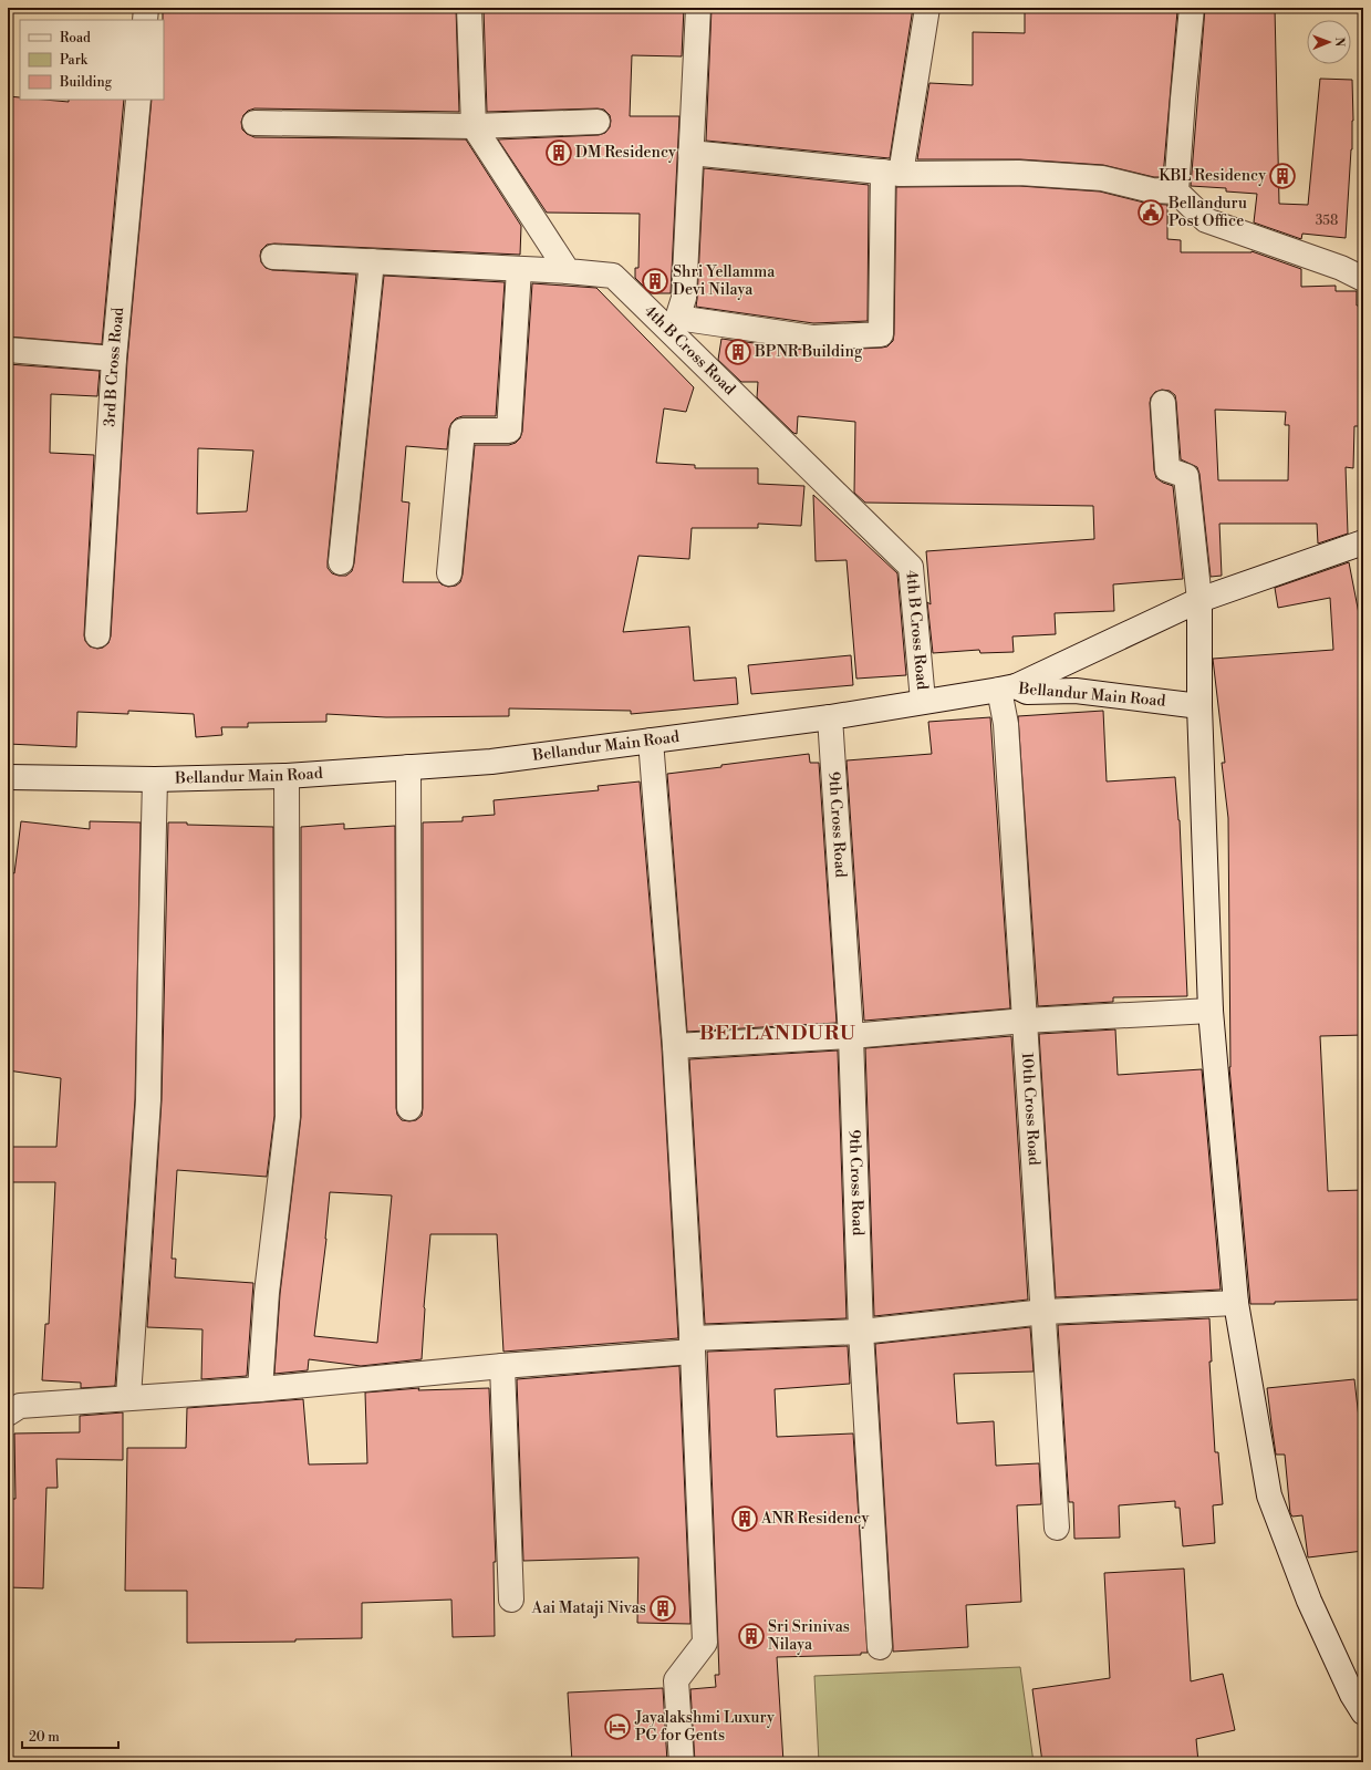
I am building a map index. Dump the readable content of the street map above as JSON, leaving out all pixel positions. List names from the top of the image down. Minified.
{"streets":{"street":["4th B Cross Road","3rd B Cross Road","Bellandur Main Road","9th Cross Road","10th Cross Road"]},"crossings":[["4th B Cross Road","Bellandur Main Road"],["Bellandur Main Road","9th Cross Road"],["Bellandur Main Road","10th Cross Road"]],"districts":["BELLANDURU"],"places":{"building":["DM Residency","KBL Residency","Shri Yellamma Devi Nilaya","BPNR Building","ANR Residency","Aai Mataji Nivas","Sri Srinivas Nilaya"],"public building":["Bellanduru Post Office"],"hotel":["Jayalakshmi Luxury PG for Gents"]},"house_numbers":["358"],"legend":["Road","Park","Building"],"scale_bar":"20 m","north":"right"}
